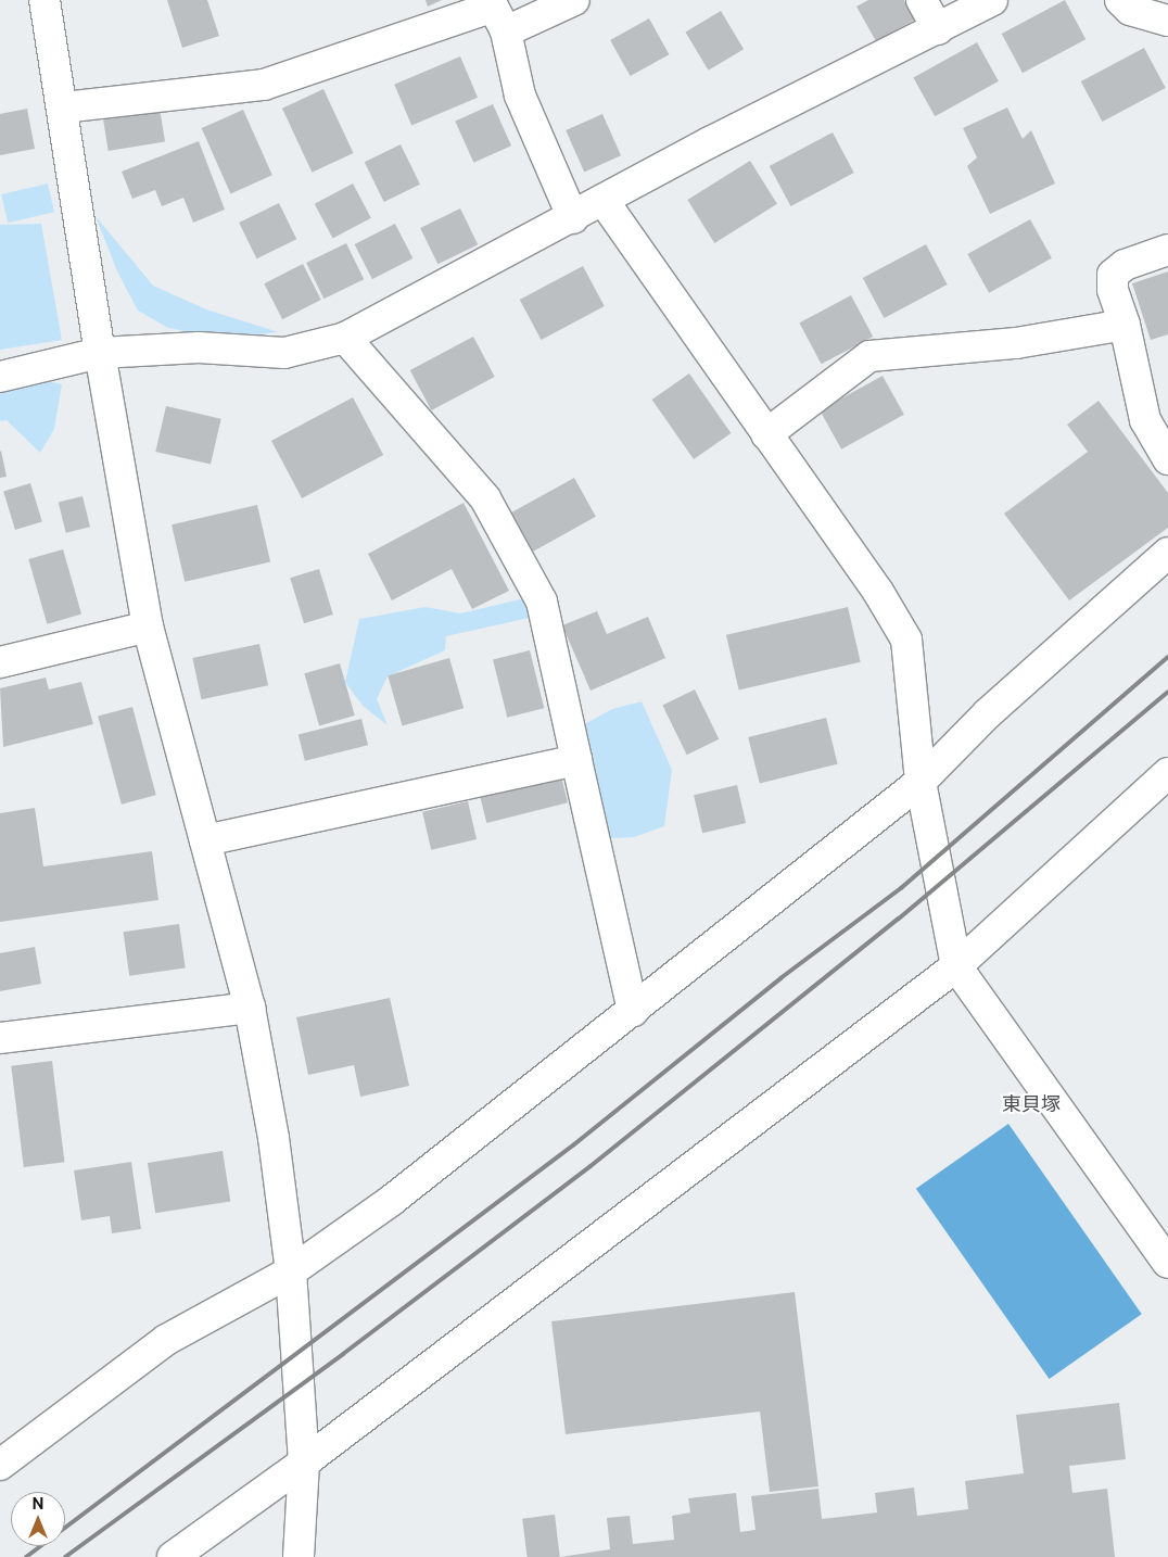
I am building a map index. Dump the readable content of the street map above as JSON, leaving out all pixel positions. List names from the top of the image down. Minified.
{"districts":["東貝塚"],"north":"top"}
